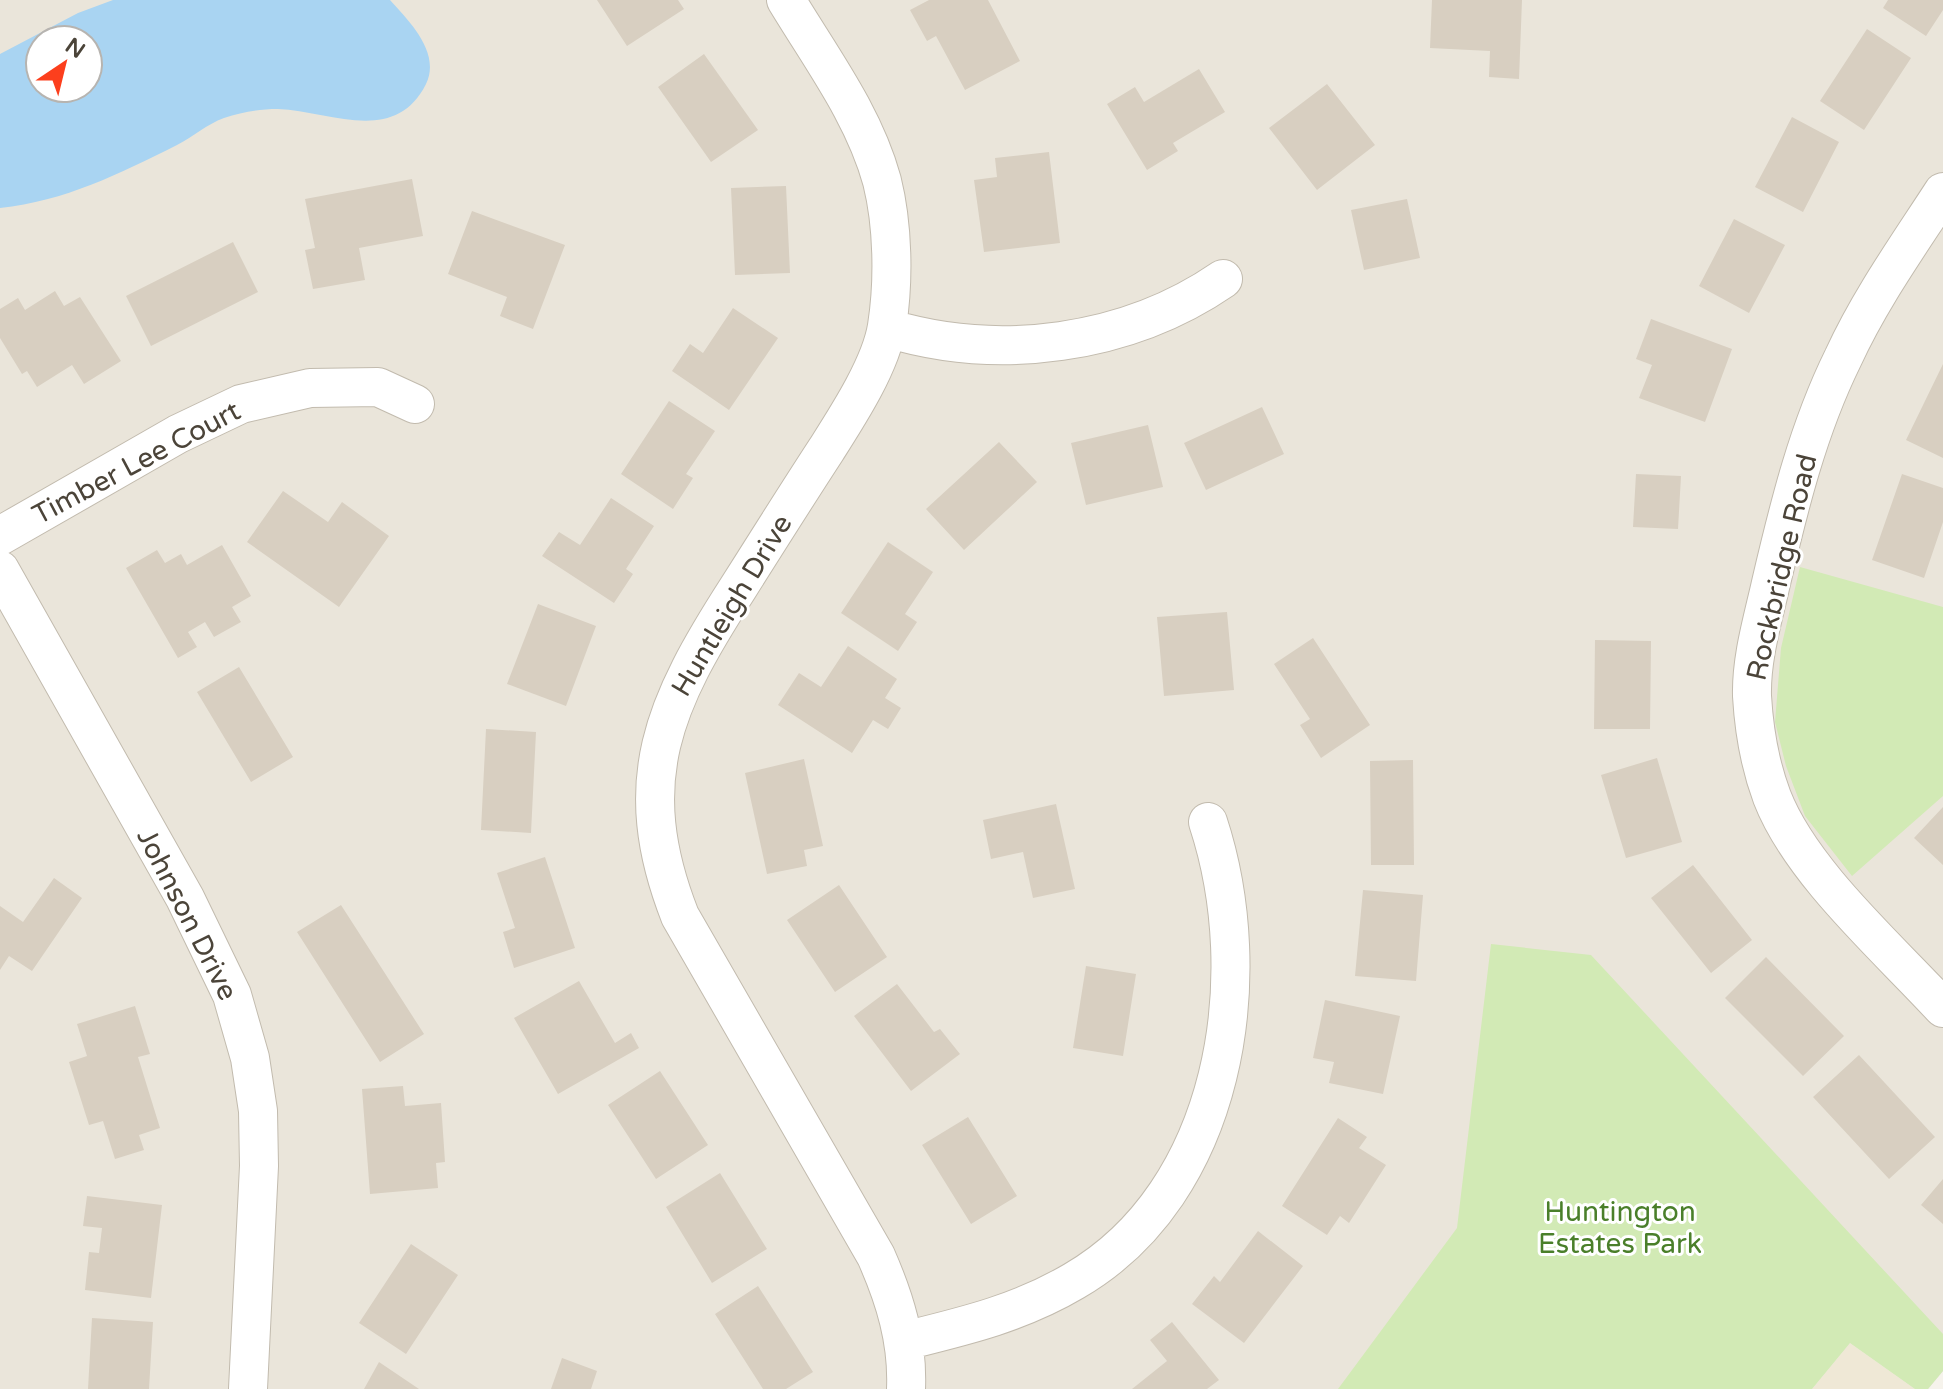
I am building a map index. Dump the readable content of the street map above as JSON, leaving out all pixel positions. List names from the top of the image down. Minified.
{"streets":{"street":["Timber Lee Court","Rockbridge Road","Huntleigh Drive","Johnson Drive"]},"parks":["Huntington Estates Park"],"north":"top right"}
